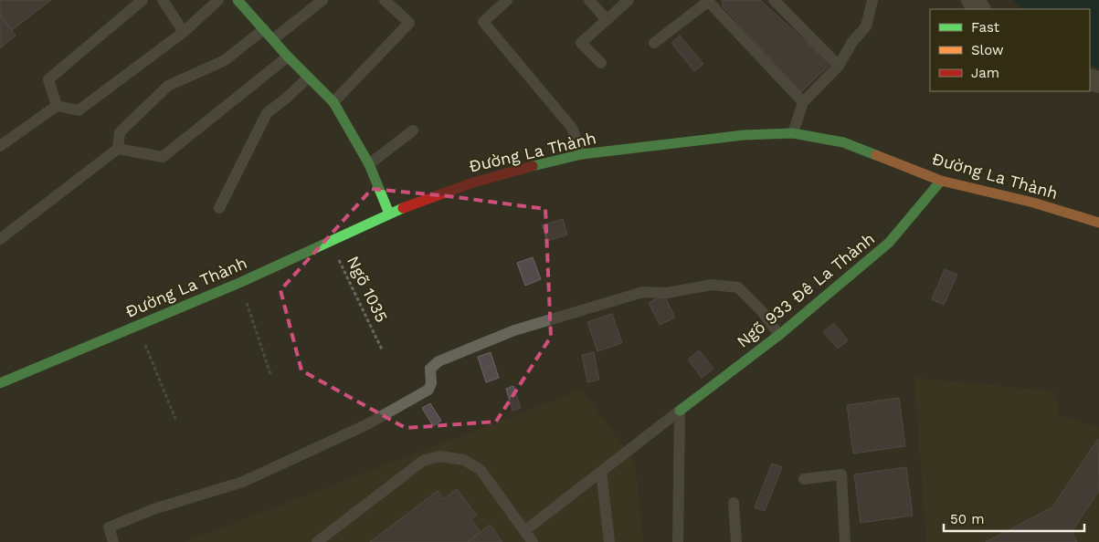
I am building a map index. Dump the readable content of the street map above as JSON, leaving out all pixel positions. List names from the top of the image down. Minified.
{"streets":{"main road":["Đường La Thành","Ngõ 933 Đê La Thành"],"path":["Ngõ 1035"]},"crossings":[["Đường La Thành","Ngõ 1035"],["Đường La Thành","Ngõ 933 Đê La Thành"]],"legend":["Fast","Slow","Jam"],"scale_bar":"50 m"}
